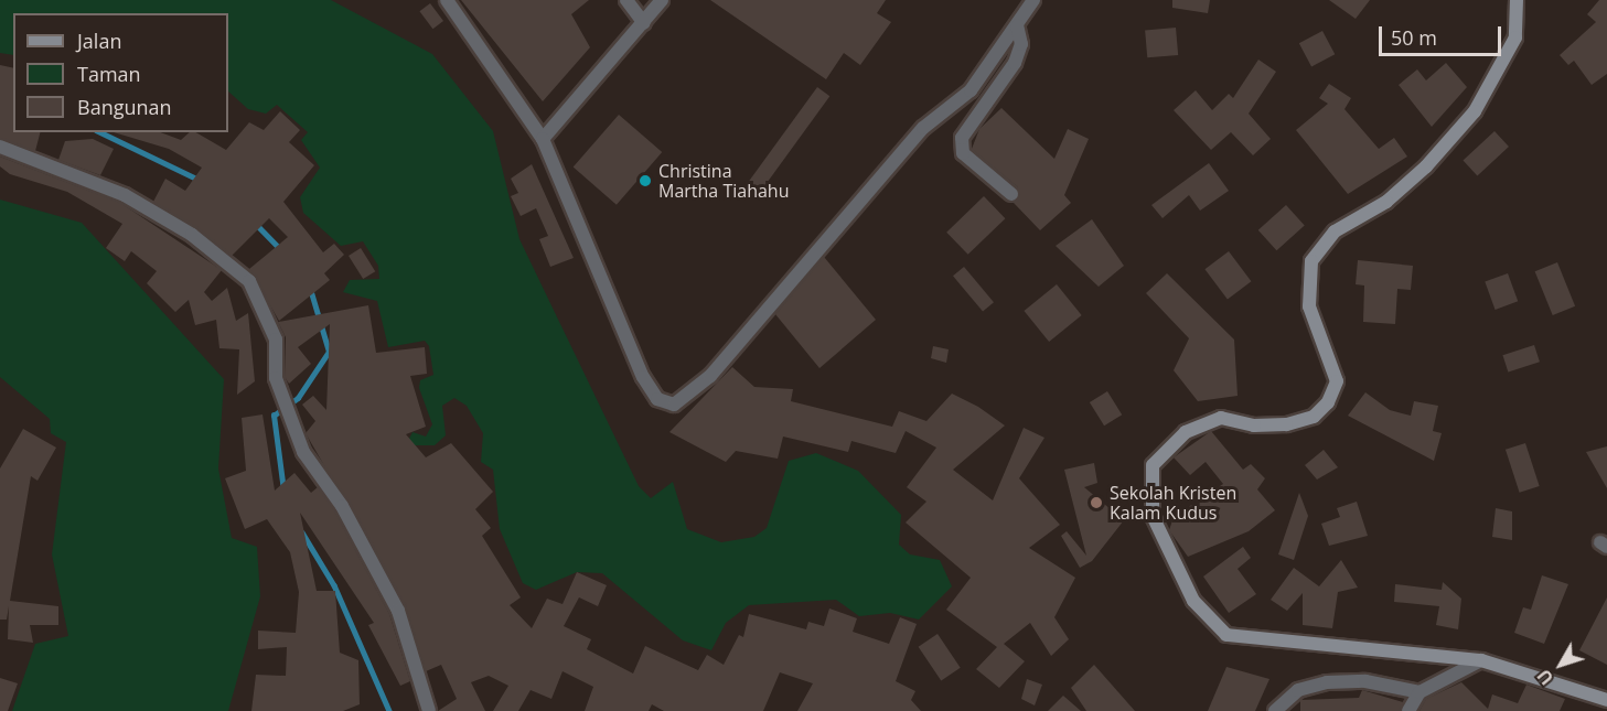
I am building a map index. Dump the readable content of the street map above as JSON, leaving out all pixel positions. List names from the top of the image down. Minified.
{"places":["Christina Martha Tiahahu","Sekolah Kristen Kalam Kudus"],"legend":["Jalan","Taman","Bangunan"],"scale_bar":"50 m","north":"bottom left"}
